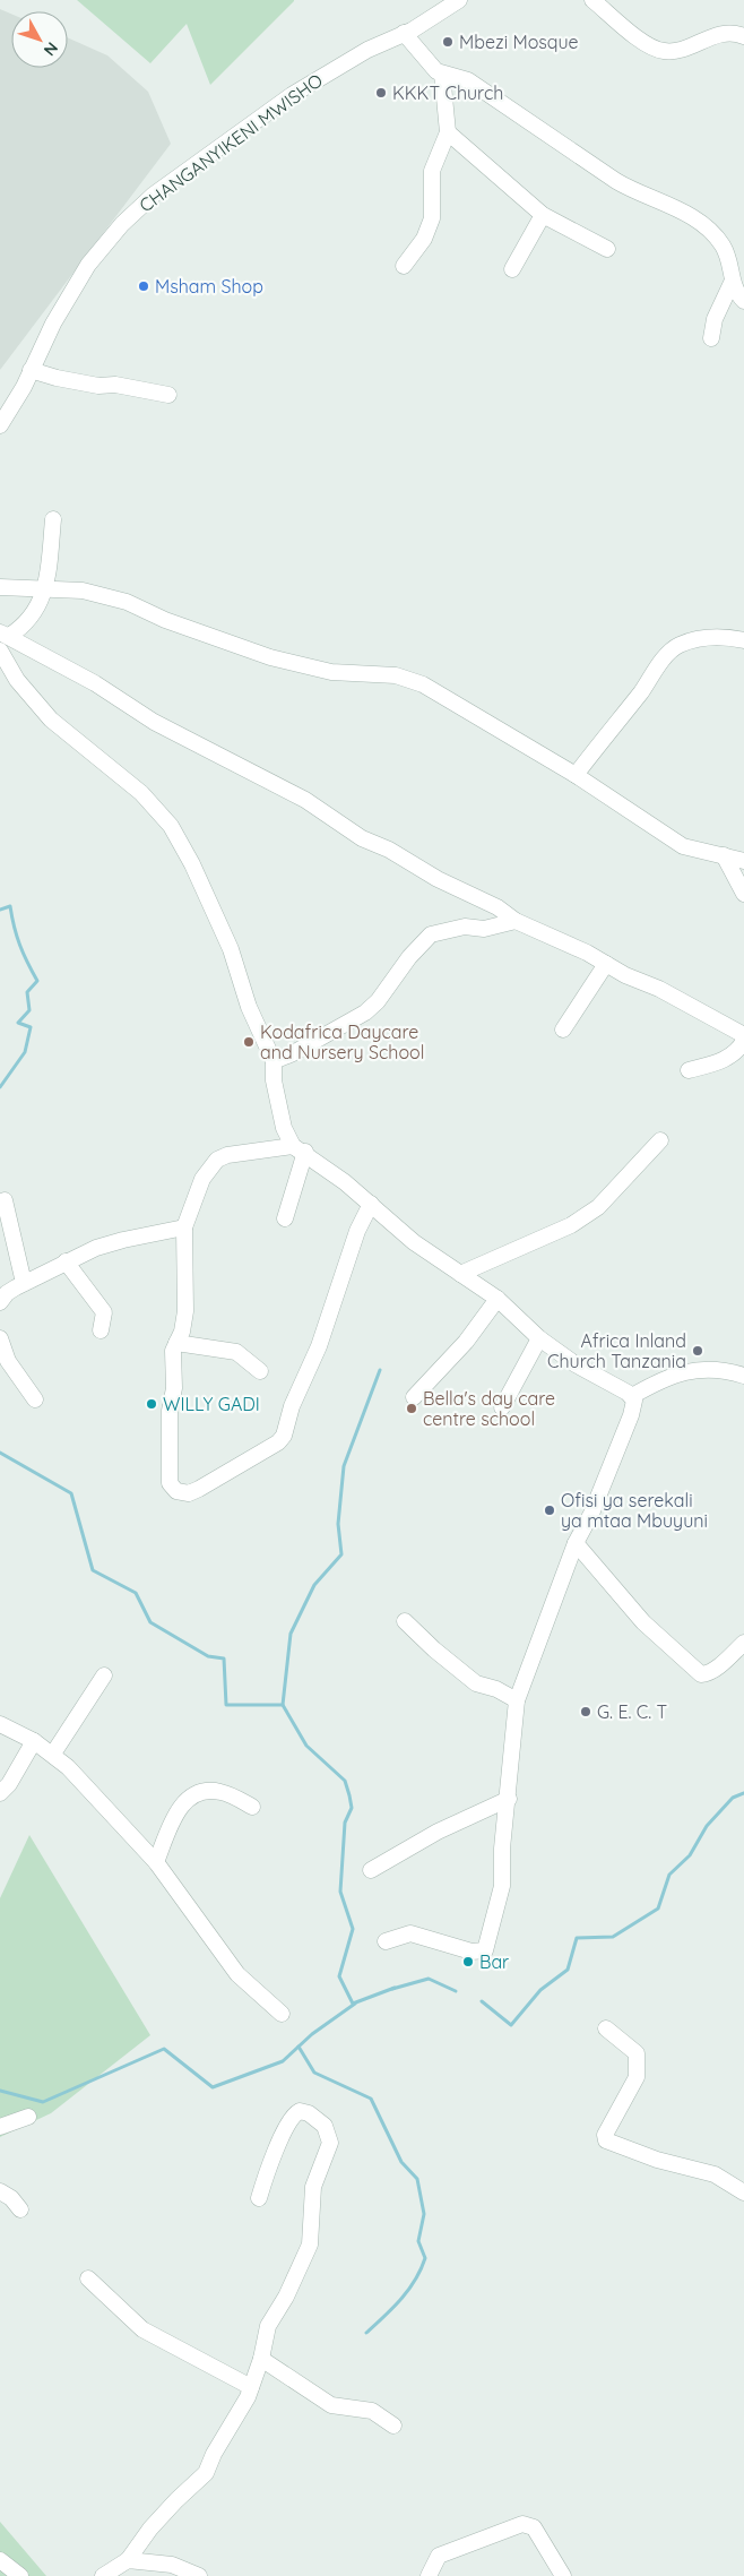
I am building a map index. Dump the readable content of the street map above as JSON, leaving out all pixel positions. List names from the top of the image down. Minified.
{"streets":{"street":["CHANGANYIKENI MWISHO"]},"places":["Mbezi Mosque","KKKT Church","Msham Shop","Kodafrica Daycare and Nursery School","Africa Inland Church Tanzania","WILLY GADI","Bella's day care centre school","Ofisi ya serekali ya mtaa Mbuyuni","G. E. C. T","Bar"],"north":"bottom right"}
